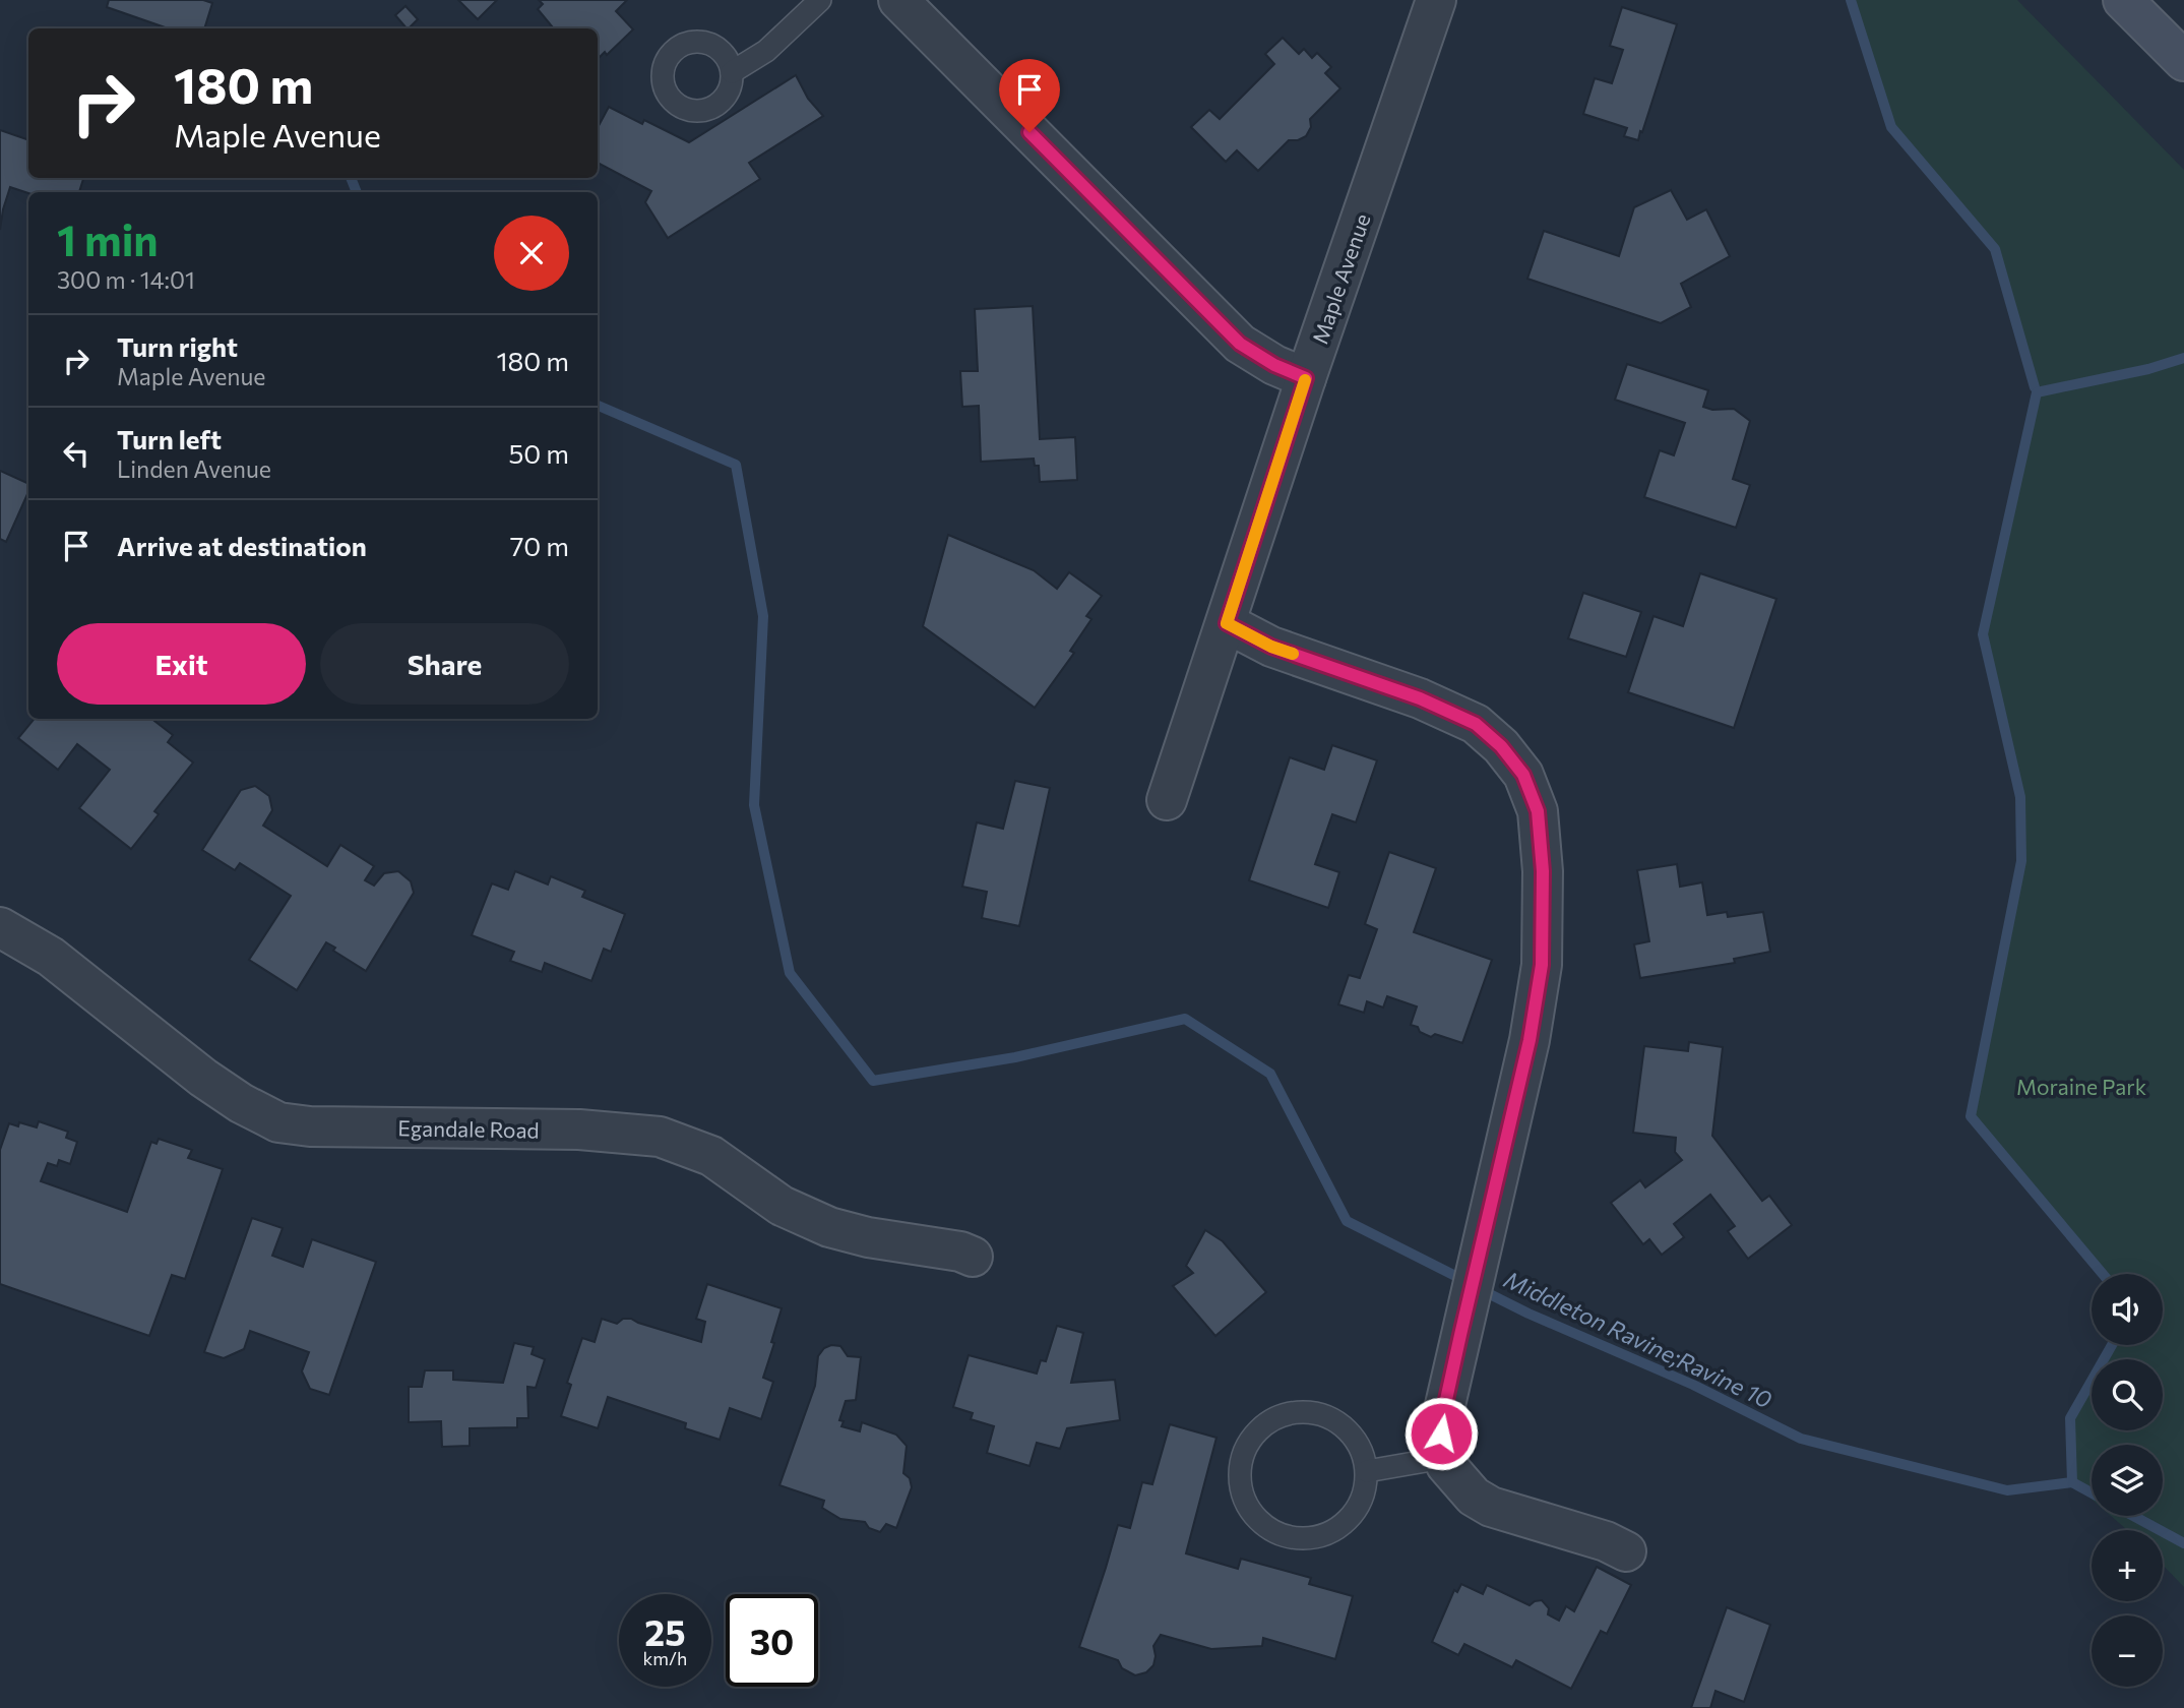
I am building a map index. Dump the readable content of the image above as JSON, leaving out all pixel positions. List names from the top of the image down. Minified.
{"streets":{"street":["Maple Avenue","Egandale Road"]},"water":["Middleton Ravine;Ravine 10"],"parks":["Moraine Park"],"page":{"turn":["180 m","Maple Avenue"],"heading":["1 min","300 m · 14:01"],"list":[{"name":"Turn right","note":"Maple Avenue","value":"180 m"},{"name":"Turn left","note":"Linden Avenue","value":"50 m"},{"name":"Arrive at destination","value":"70 m"}],"buttons":["Exit","Share"],"map_buttons":["+","−"],"speed":"25 km/h","limit":"30"}}
